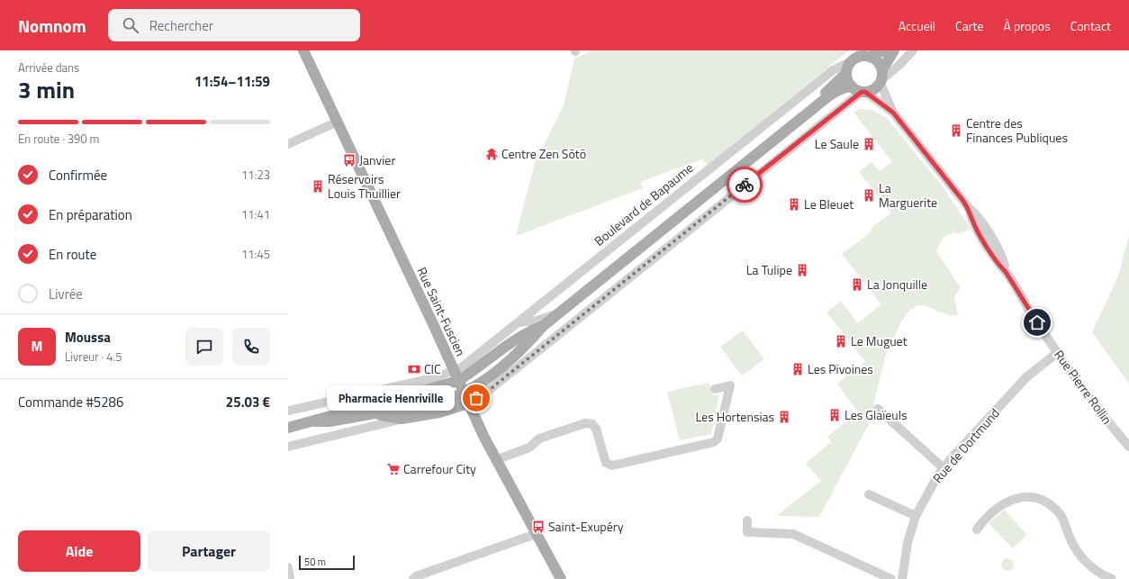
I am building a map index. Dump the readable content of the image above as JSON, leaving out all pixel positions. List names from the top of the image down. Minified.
{"streets":{"main road":["Boulevard de Bapaume","Rue Saint-Fuscien"],"street":["Rue Pierre Rollin","Rue de Dortmund"]},"crossings":[["Boulevard de Bapaume","Rue Saint-Fuscien"],["Boulevard de Bapaume","Rue Pierre Rollin"],["Rue Pierre Rollin","Rue de Dortmund"]],"places":{"building":["Centre des Finances Publiques","Le Saule","Réservoirs Louis Thuillier","La Marguerite","Le Bleuet","La Tulipe","La Jonquille","Le Muguet","Les Pivoines","Les Glaïeuls","Les Hortensias"],"temple":["Centre Zen Sōtō"],"bus stop":["Janvier","Saint-Exupéry"],"bank":["CIC"],"other":["Pharmacie Henriville"],"supermarket":["Carrefour City"]},"scale_bar":"50 m","page":{"header":"Nomnom","search":"Rechercher","nav":["Accueil","Carte","À propos","Contact"],"heading":["3 min","Arrivée dans","11:54–11:59"],"panel":["Moussa","Livreur · 4.5","Commande #5286","25.03 €"],"bar":"En route · 390 m","list":[["Confirmée","11:23"],["En préparation","11:41"],["En route","11:45"],"Livrée"],"round":"M","bubble":"Pharmacie Henriville","buttons":["Aide","Partager"],"scale":"50 m"}}
